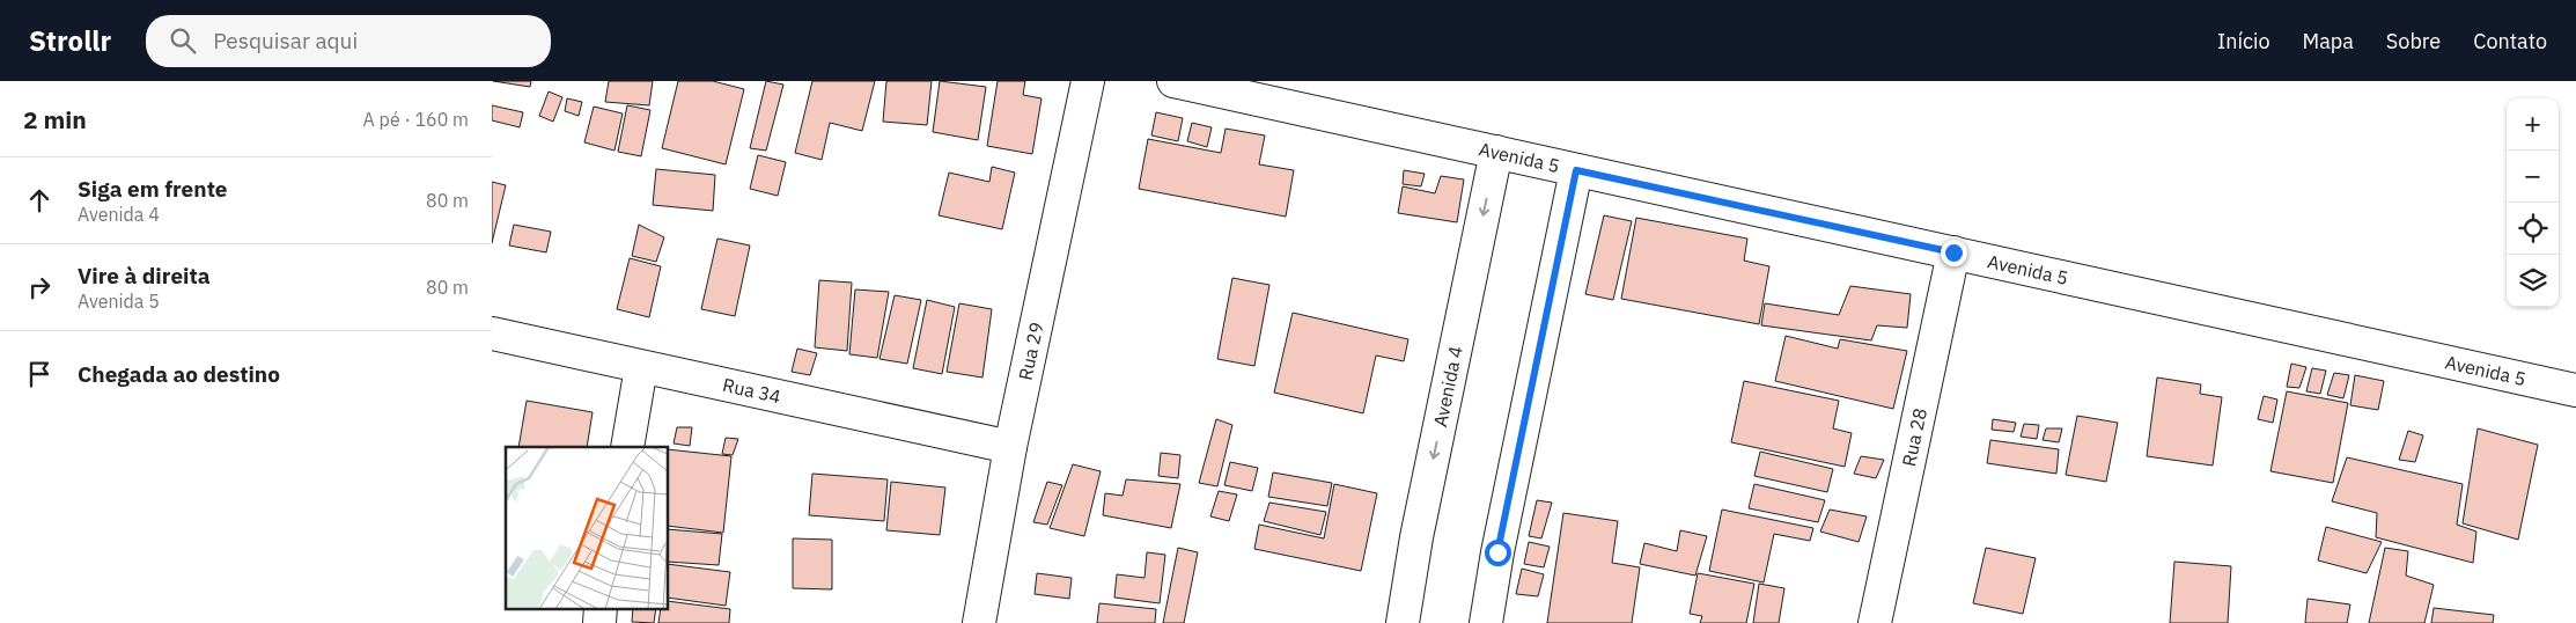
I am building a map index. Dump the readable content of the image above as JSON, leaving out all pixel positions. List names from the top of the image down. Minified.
{"streets":{"street":["Avenida 5","Rua 29","Avenida 4","Rua 34","Rua 28"]},"crossings":[["Avenida 5","Avenida 4"],["Avenida 5","Rua 28"],["Rua 29","Rua 34"]],"page":{"header":"Strollr","search":"Pesquisar aqui","nav":["Início","Mapa","Sobre","Contato"],"heading":["2 min","A pé · 160 m"],"map_buttons":["+","−"],"list":[["Siga em frente","Avenida 4","80 m"],["Vire à direita","Avenida 5","80 m"],"Chegada ao destino"]}}
